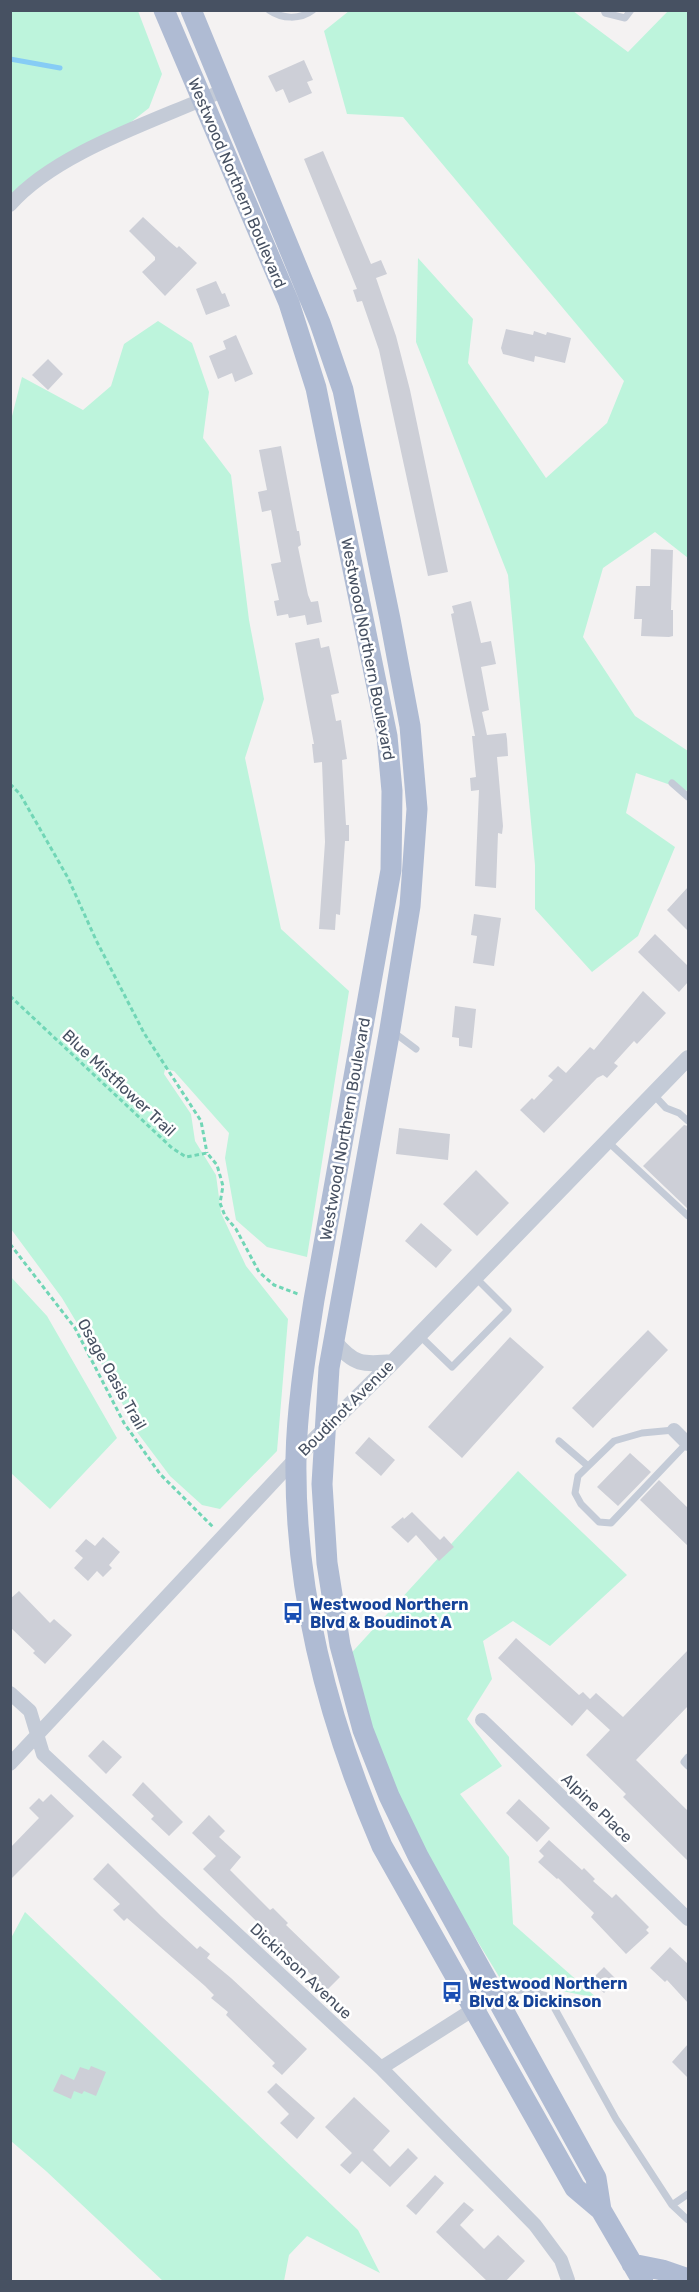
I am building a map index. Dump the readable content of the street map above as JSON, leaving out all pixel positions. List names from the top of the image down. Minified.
{"streets":{"main road":["Westwood Northern Boulevard"],"street":["Boudinot Avenue","Alpine Place","Dickinson Avenue"],"path":["Blue Mistflower Trail","Osage Oasis Trail"]},"crossings":[["Westwood Northern Boulevard","Boudinot Avenue"],["Osage Oasis Trail","Boudinot Avenue"],["Boudinot Avenue","Dickinson Avenue"]],"places":{"bus stop":["Westwood Northern Blvd & Boudinot A","Westwood Northern Blvd & Dickinson"]}}
